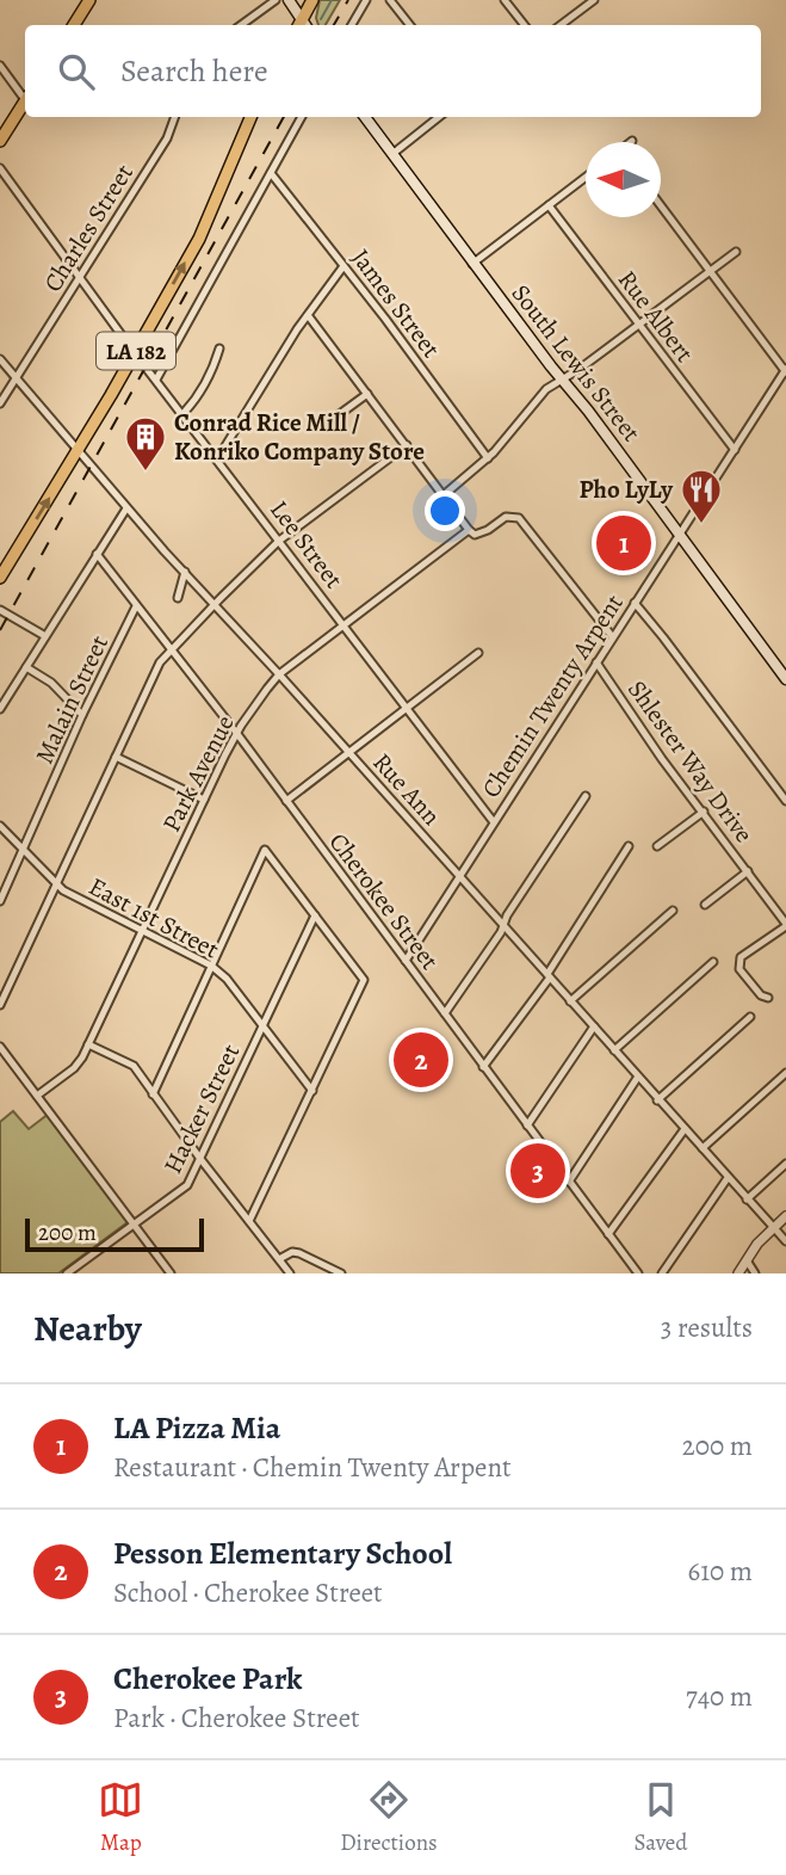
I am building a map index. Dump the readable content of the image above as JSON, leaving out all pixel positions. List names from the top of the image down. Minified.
{"streets":{"main road":["LA 182","South Lewis Street"],"street":["Charles Street","James Street","Rue Albert","Lee Street","Chemin Twenty Arpent","Malain Street","Shlester Way Drive","Park Avenue","Rue Ann","Cherokee Street","East 1st Street","Hacker Street"]},"crossings":[["Charles Street","Lee Street"],["Charles Street","Rue Ann"],["Rue Albert","Chemin Twenty Arpent"],["LA 182","Lee Street"],["LA 182","Rue Ann"],["South Lewis Street","Chemin Twenty Arpent"],["Lee Street","Chemin Twenty Arpent"],["Lee Street","Park Avenue"],["Chemin Twenty Arpent","Shlester Way Drive"],["Chemin Twenty Arpent","Park Avenue"],["Chemin Twenty Arpent","Rue Ann"],["Chemin Twenty Arpent","Cherokee Street"],["Malain Street","Cherokee Street"],["Malain Street","East 1st Street"],["Park Avenue","Rue Ann"],["Park Avenue","Cherokee Street"],["Park Avenue","East 1st Street"],["East 1st Street","Hacker Street"]],"places":{"building":["Conrad Rice Mill / Konriko Company Store"],"restaurant":["Pho LyLy"]},"scale_bar":"200 m","north":"left","page":{"search":"Search here","pins":["1","2","3"],"scale":"200 m","heading":["Nearby","3 results"],"list":[{"mark":"1","name":"LA Pizza Mia","note":"Restaurant · Chemin Twenty Arpent","value":"200 m"},{"mark":"2","name":"Pesson Elementary School","note":"School · Cherokee Street","value":"610 m"},{"mark":"3","name":"Cherokee Park","note":"Park · Cherokee Street","value":"740 m"}],"nav":["Map","Directions","Saved"]}}
